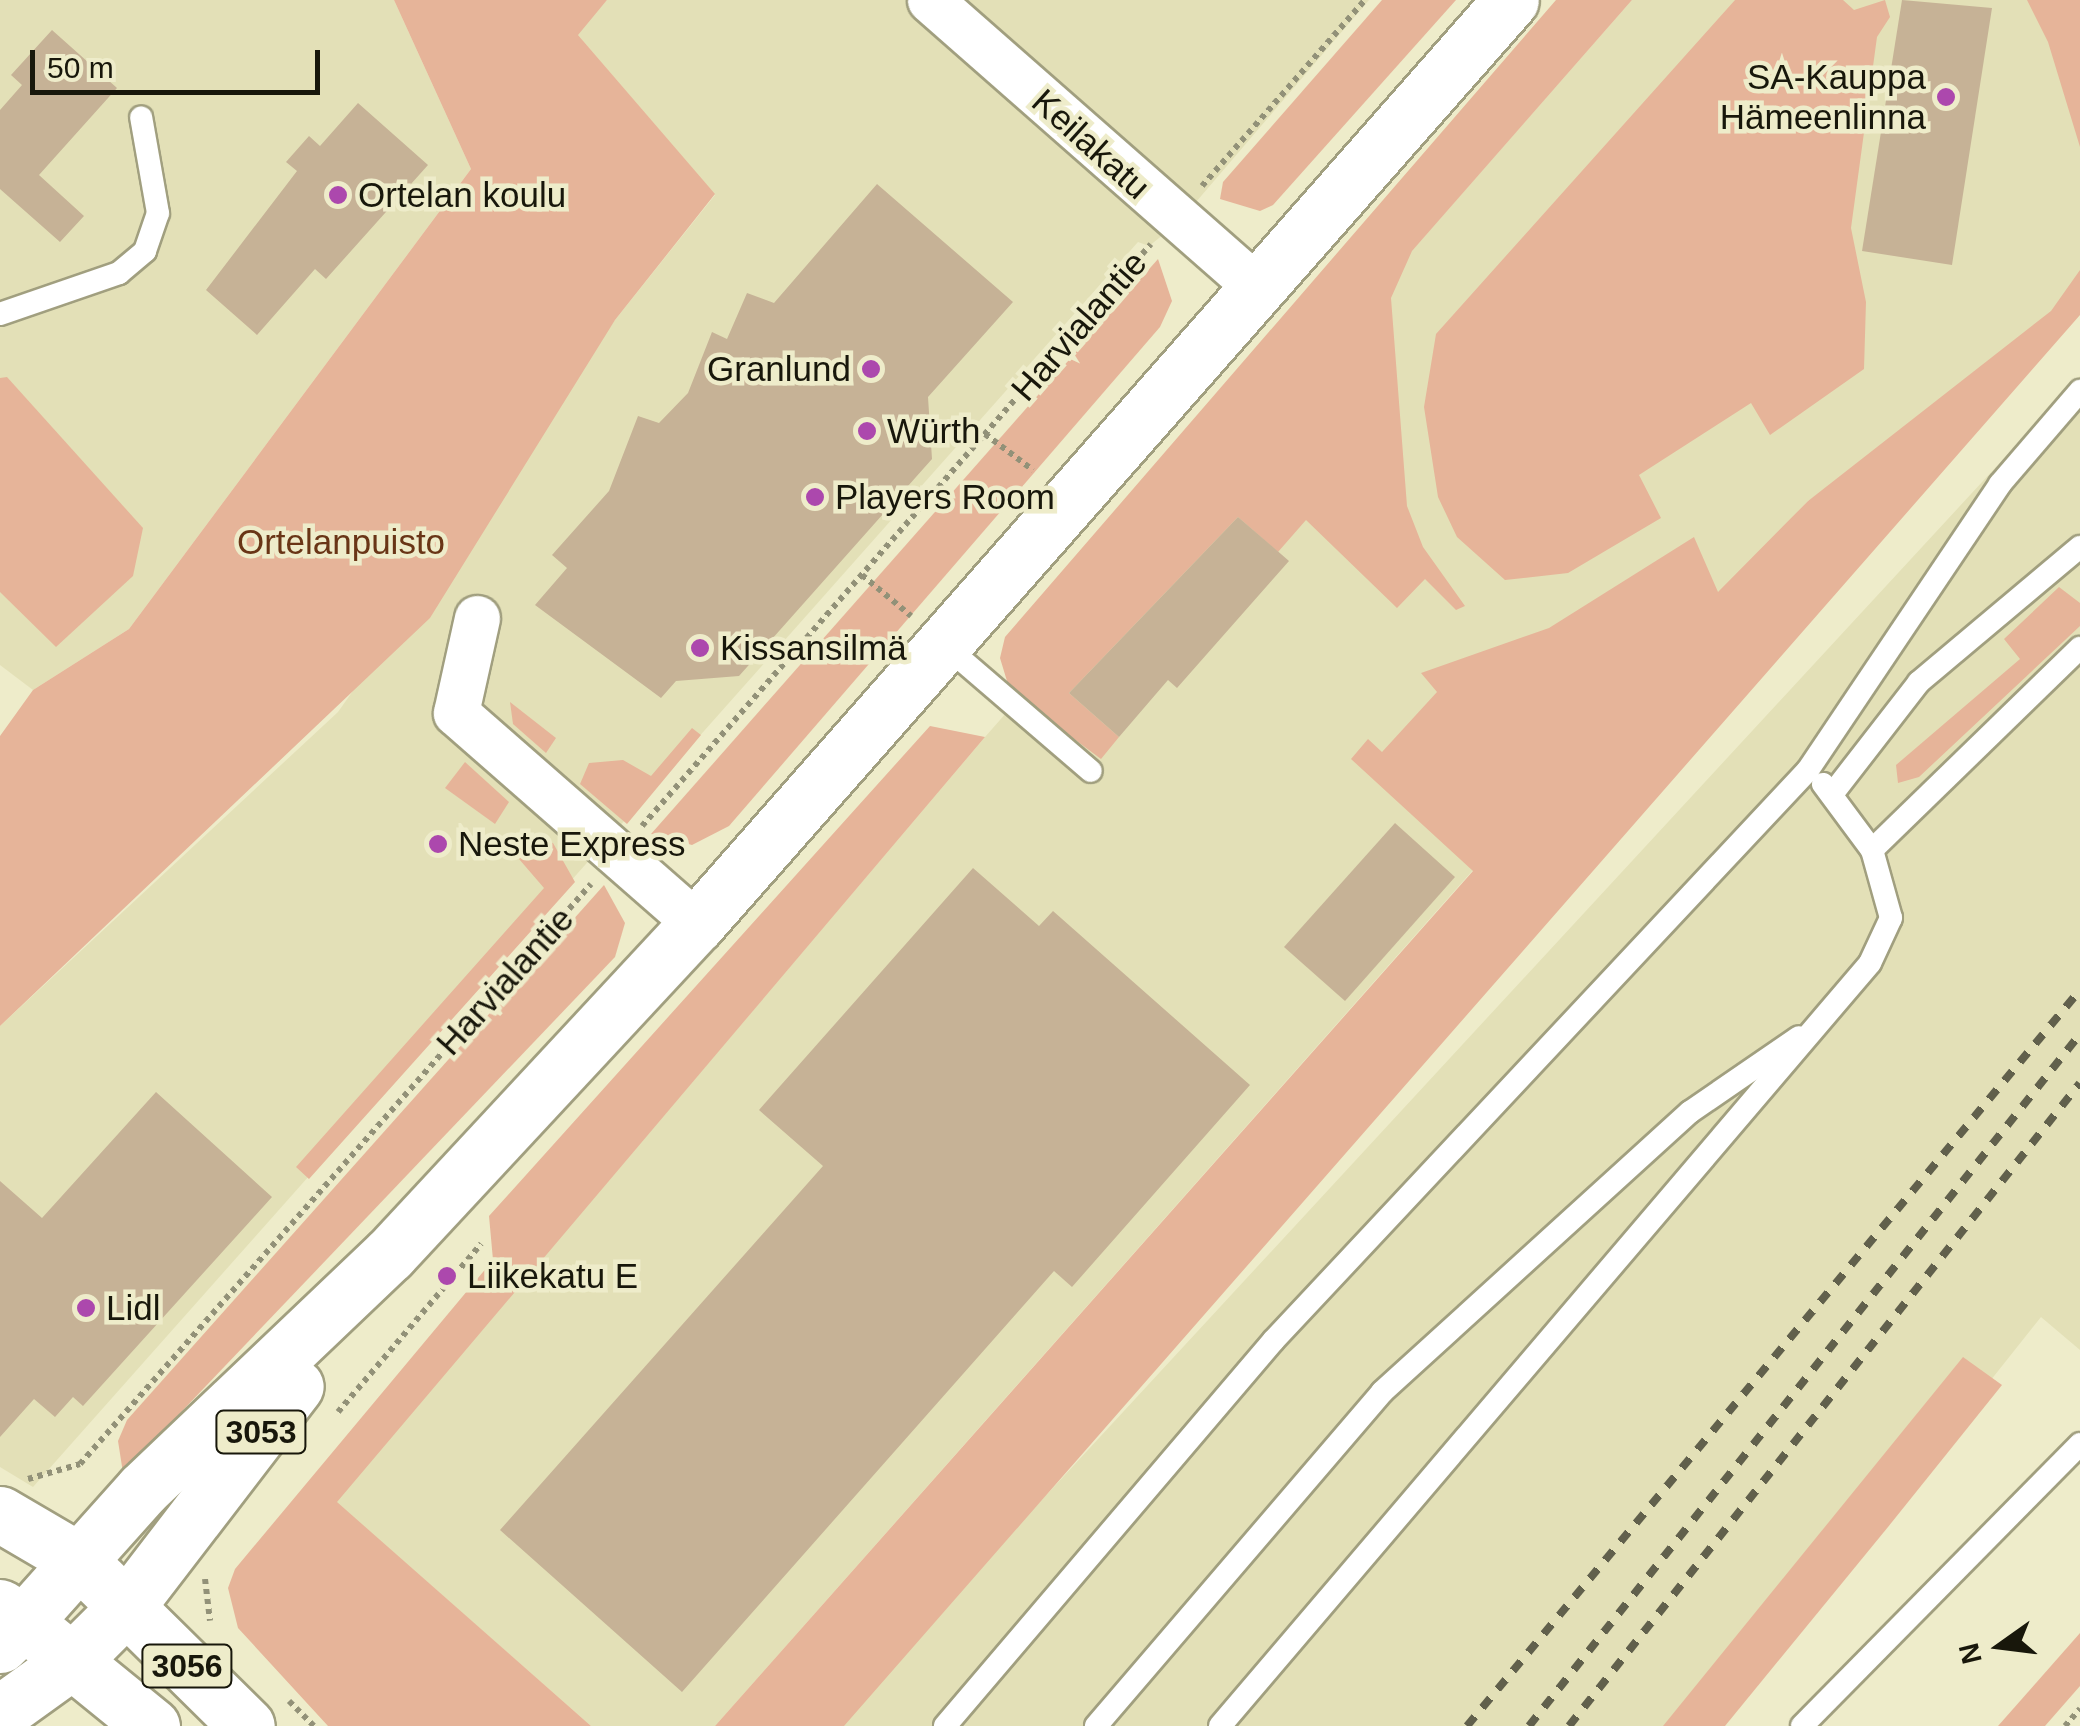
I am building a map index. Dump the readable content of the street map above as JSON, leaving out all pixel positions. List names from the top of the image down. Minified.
{"streets":{"main road":["3053","3056"],"street":["Keilakatu"],"path":["Harvialantie"]},"crossings":[["Keilakatu","Harvialantie"],["Keilakatu","3053"],["Harvialantie","3056"],["3053","3056"]],"parks":["Ortelanpuisto"],"places":["SA-Kauppa Hämeenlinna","Ortelan koulu","Granlund","Würth","Players Room","Kissansilmä","Neste Express","Liikekatu E","Lidl"],"scale_bar":"50 m","north":"left"}
